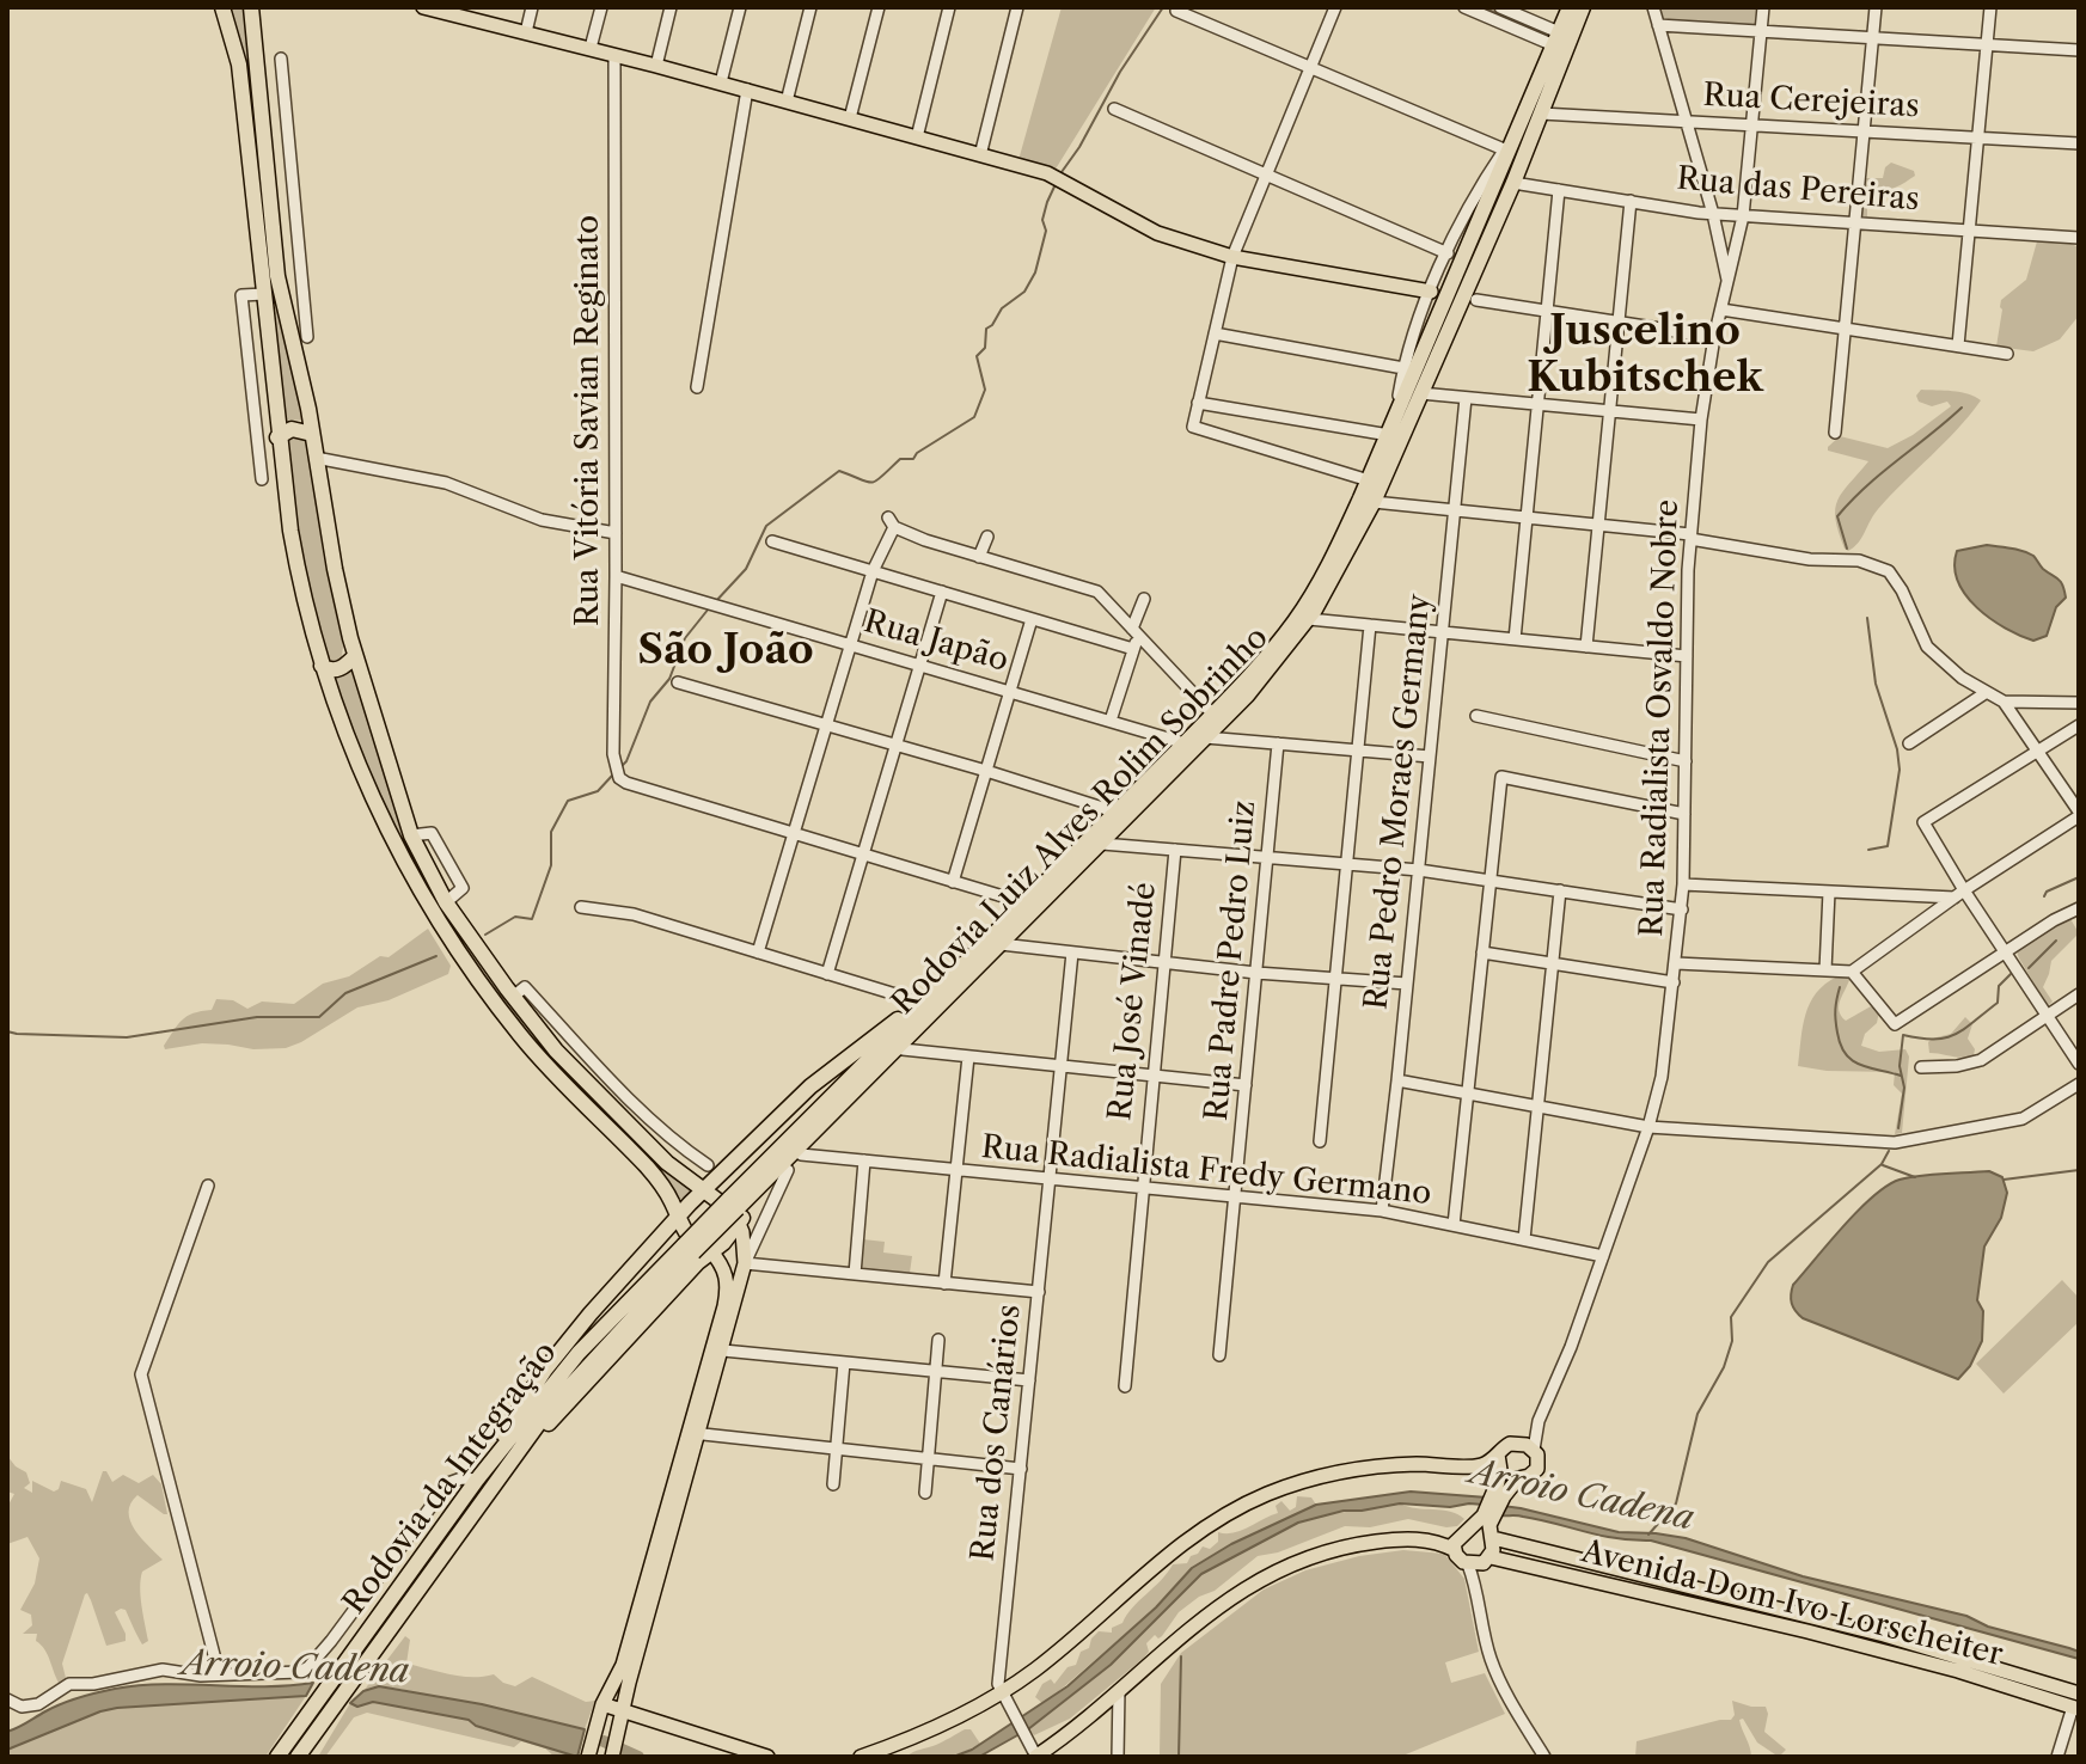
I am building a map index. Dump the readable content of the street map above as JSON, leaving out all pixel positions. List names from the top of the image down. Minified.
{"streets":{"highway":["Rodovia Luiz Alves Rolim Sobrinho","Rodovia da Integração"],"main road":["Avenida Dom Ivo Lorscheiter"],"street":["Rua Cerejeiras","Rua das Pereiras","Rua Vitória Savian Reginato","Rua Japão","Rua Radialista Osvaldo Nobre","Rua Pedro Moraes Germany","Rua Padre Pedro Luiz","Rua José Vinadé","Rua Radialista Fredy Germano","Rua dos Canários"]},"crossings":[["Rua Cerejeiras","Rua Radialista Osvaldo Nobre"],["Rua Cerejeiras","Rodovia Luiz Alves Rolim Sobrinho"],["Rua das Pereiras","Rua Radialista Osvaldo Nobre"],["Rua das Pereiras","Rodovia Luiz Alves Rolim Sobrinho"],["Rua Vitória Savian Reginato","Rua Japão"],["Rua Japão","Rodovia Luiz Alves Rolim Sobrinho"],["Rua Radialista Osvaldo Nobre","Rua Radialista Fredy Germano"],["Rua Pedro Moraes Germany","Rua Radialista Fredy Germano"],["Rua Padre Pedro Luiz","Rua Radialista Fredy Germano"],["Rua José Vinadé","Rua Radialista Fredy Germano"],["Rua Radialista Fredy Germano","Rua dos Canários"]],"districts":["Juscelino Kubitschek","São João"],"water":["Arroio Cadena"]}
